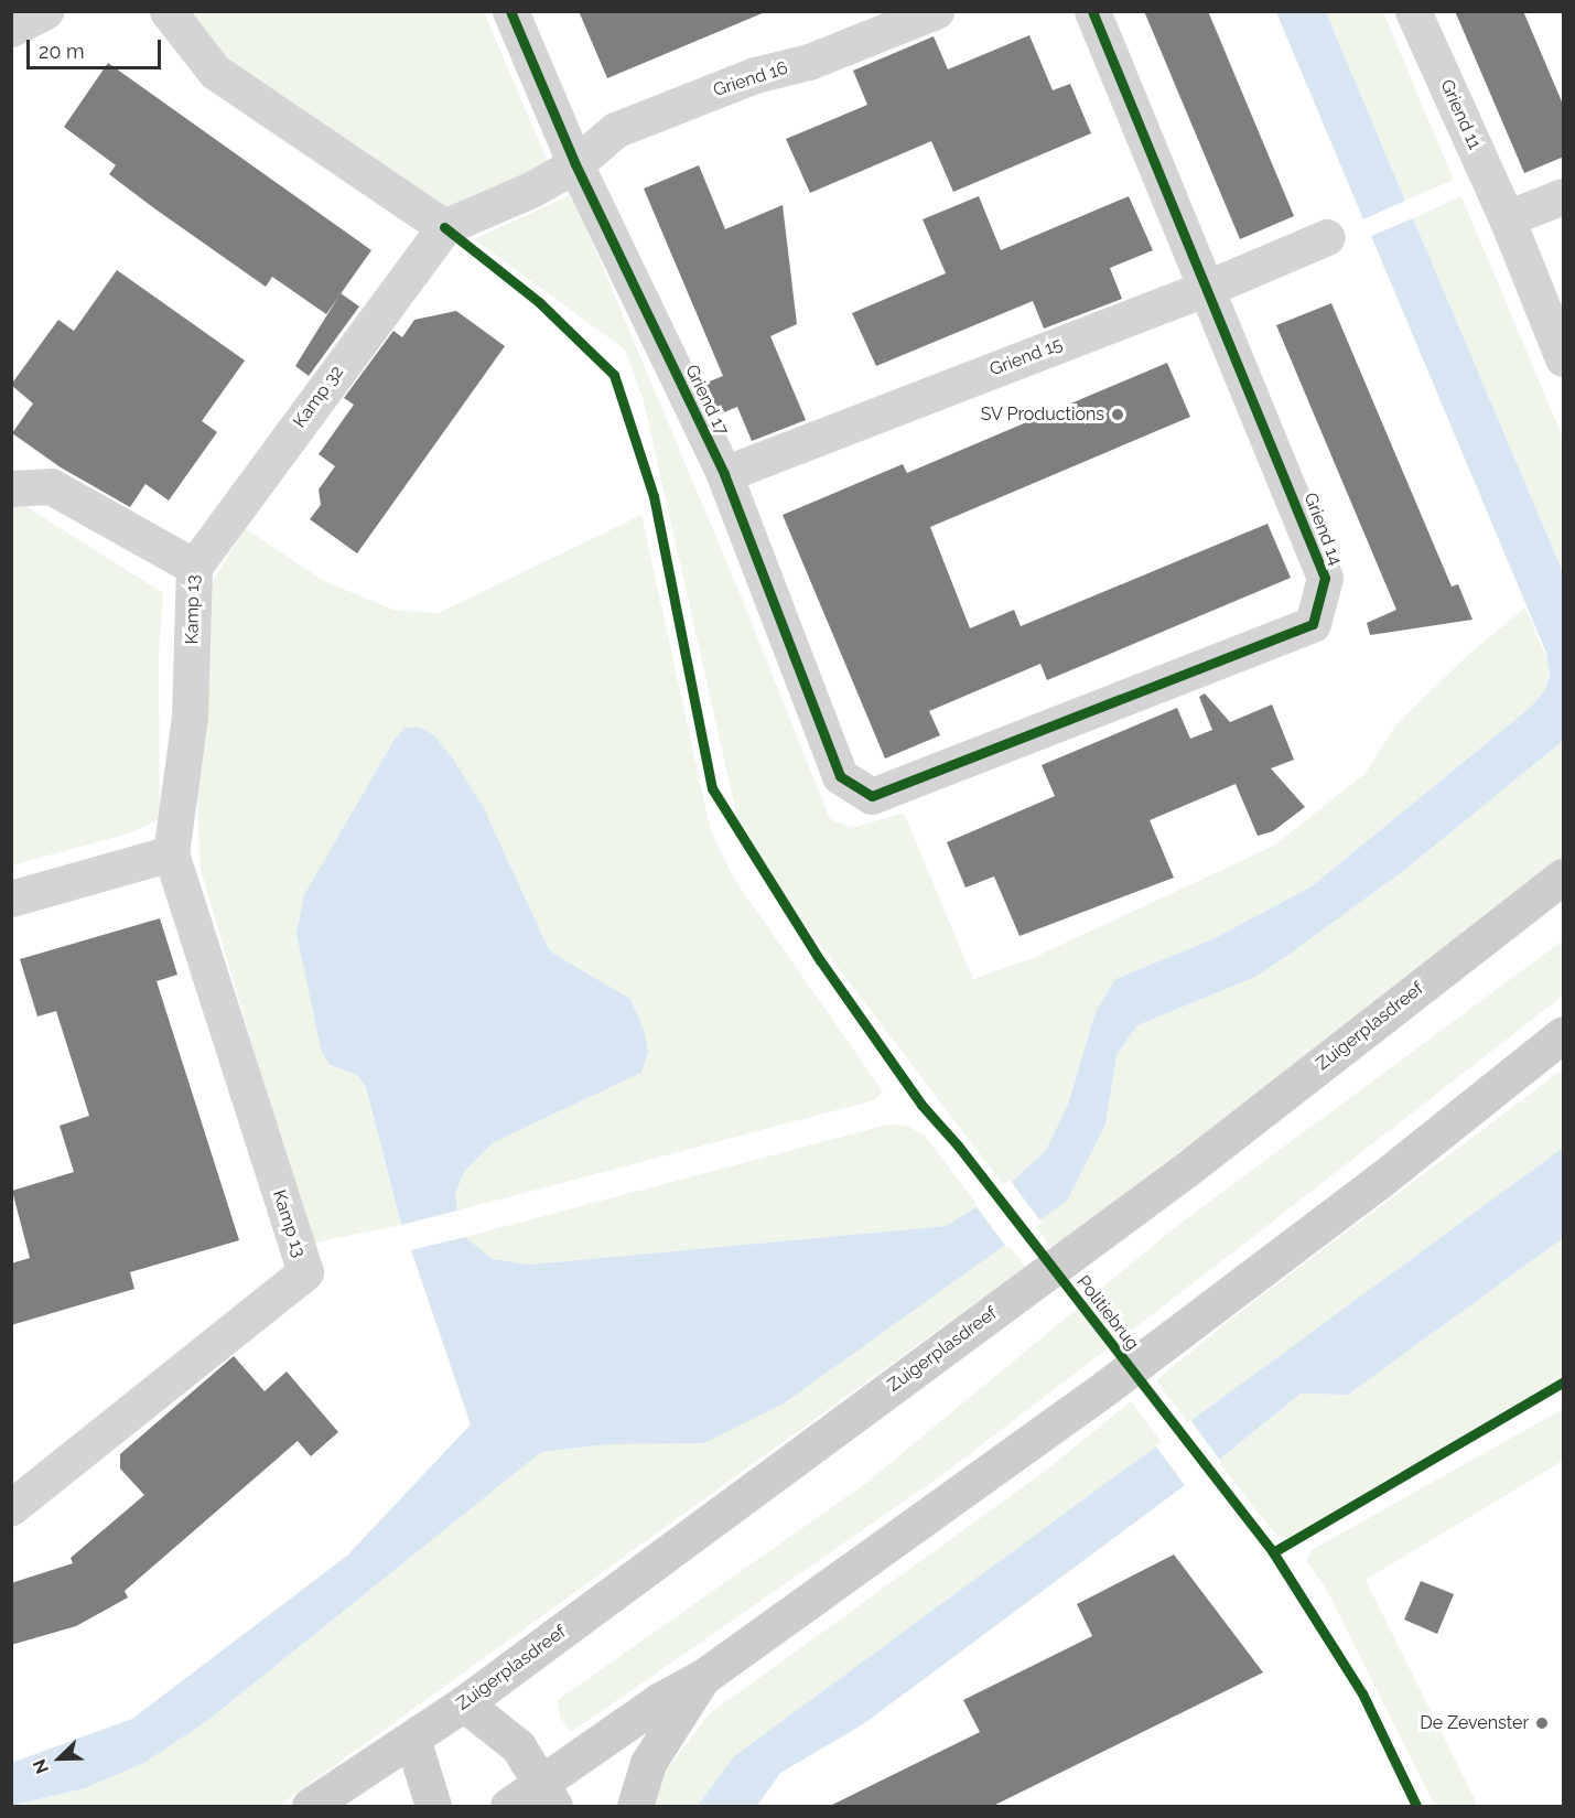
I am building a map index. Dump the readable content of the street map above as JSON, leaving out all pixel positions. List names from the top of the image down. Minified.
{"streets":{"main road":["Zuigerplasdreef"],"street":["Griend 16","Griend 11","Griend 15","Kamp 32","Griend 17","Griend 14","Kamp 13"],"cycle path":["Politiebrug"]},"crossings":[["Griend 16","Griend 17"],["Griend 15","Griend 17"],["Griend 15","Griend 14"],["Kamp 32","Kamp 13"],["Griend 17","Griend 14"]],"places":["SV Productions","De Zevenster"],"scale_bar":"20 m","north":"bottom left"}
